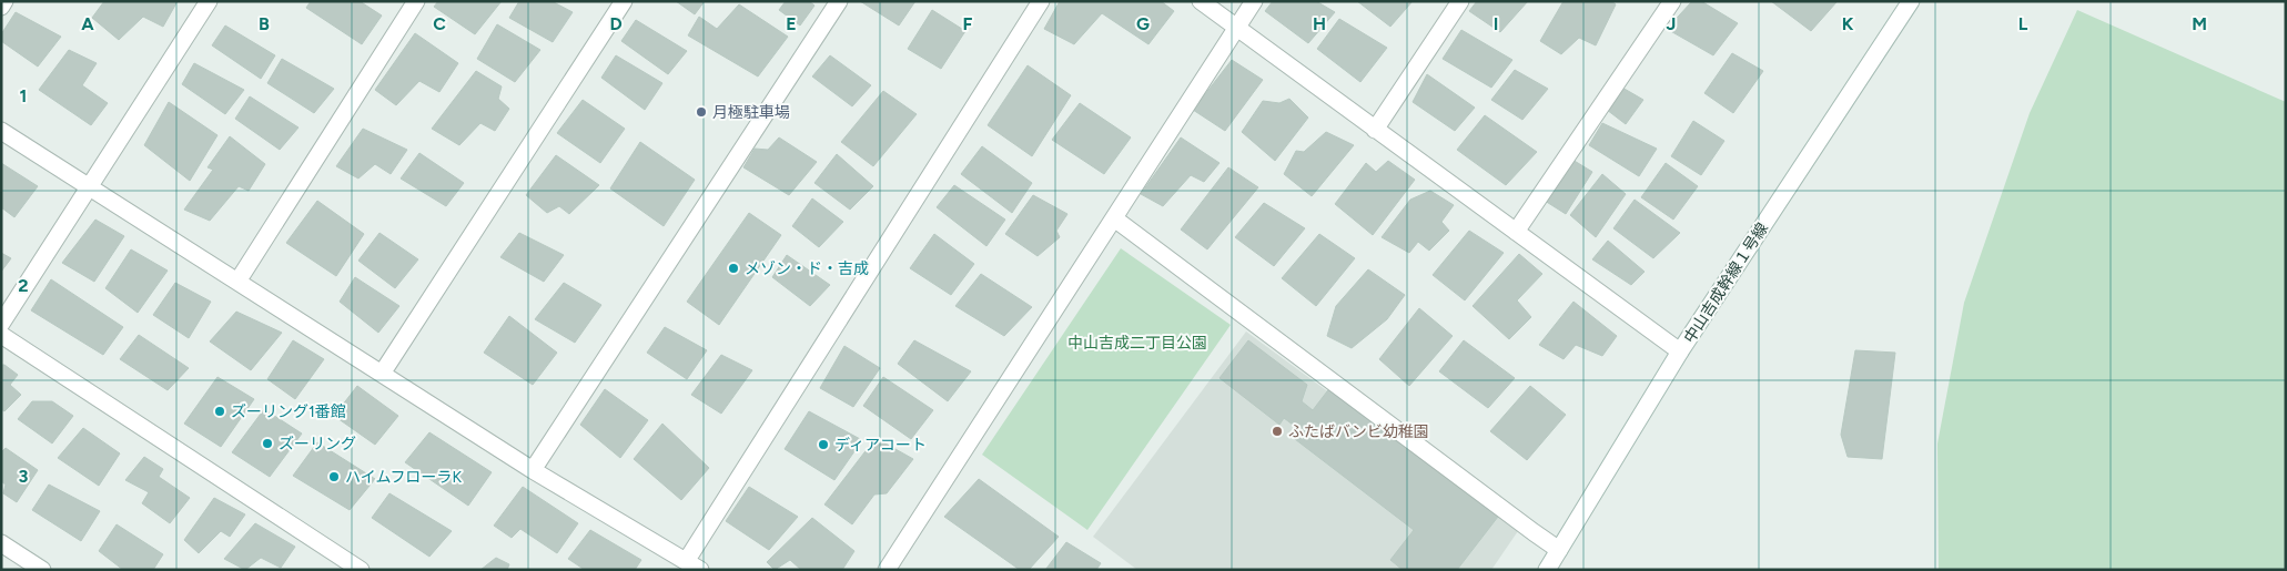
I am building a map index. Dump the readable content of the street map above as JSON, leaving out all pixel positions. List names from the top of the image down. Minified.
{"streets":{"street":["中山吉成幹線１号線"]},"parks":["中山吉成二丁目公園"],"places":["月極駐車場","メゾン・ド・吉成","ズーリング1番館","ふたばバンビ幼稚園","ズーリング","ディアコート","ハイムフローラK"],"grid":{"columns":["A","B","C","D","E","F","G","H","I","J","K","L","M"],"rows":["1","2","3"]}}
